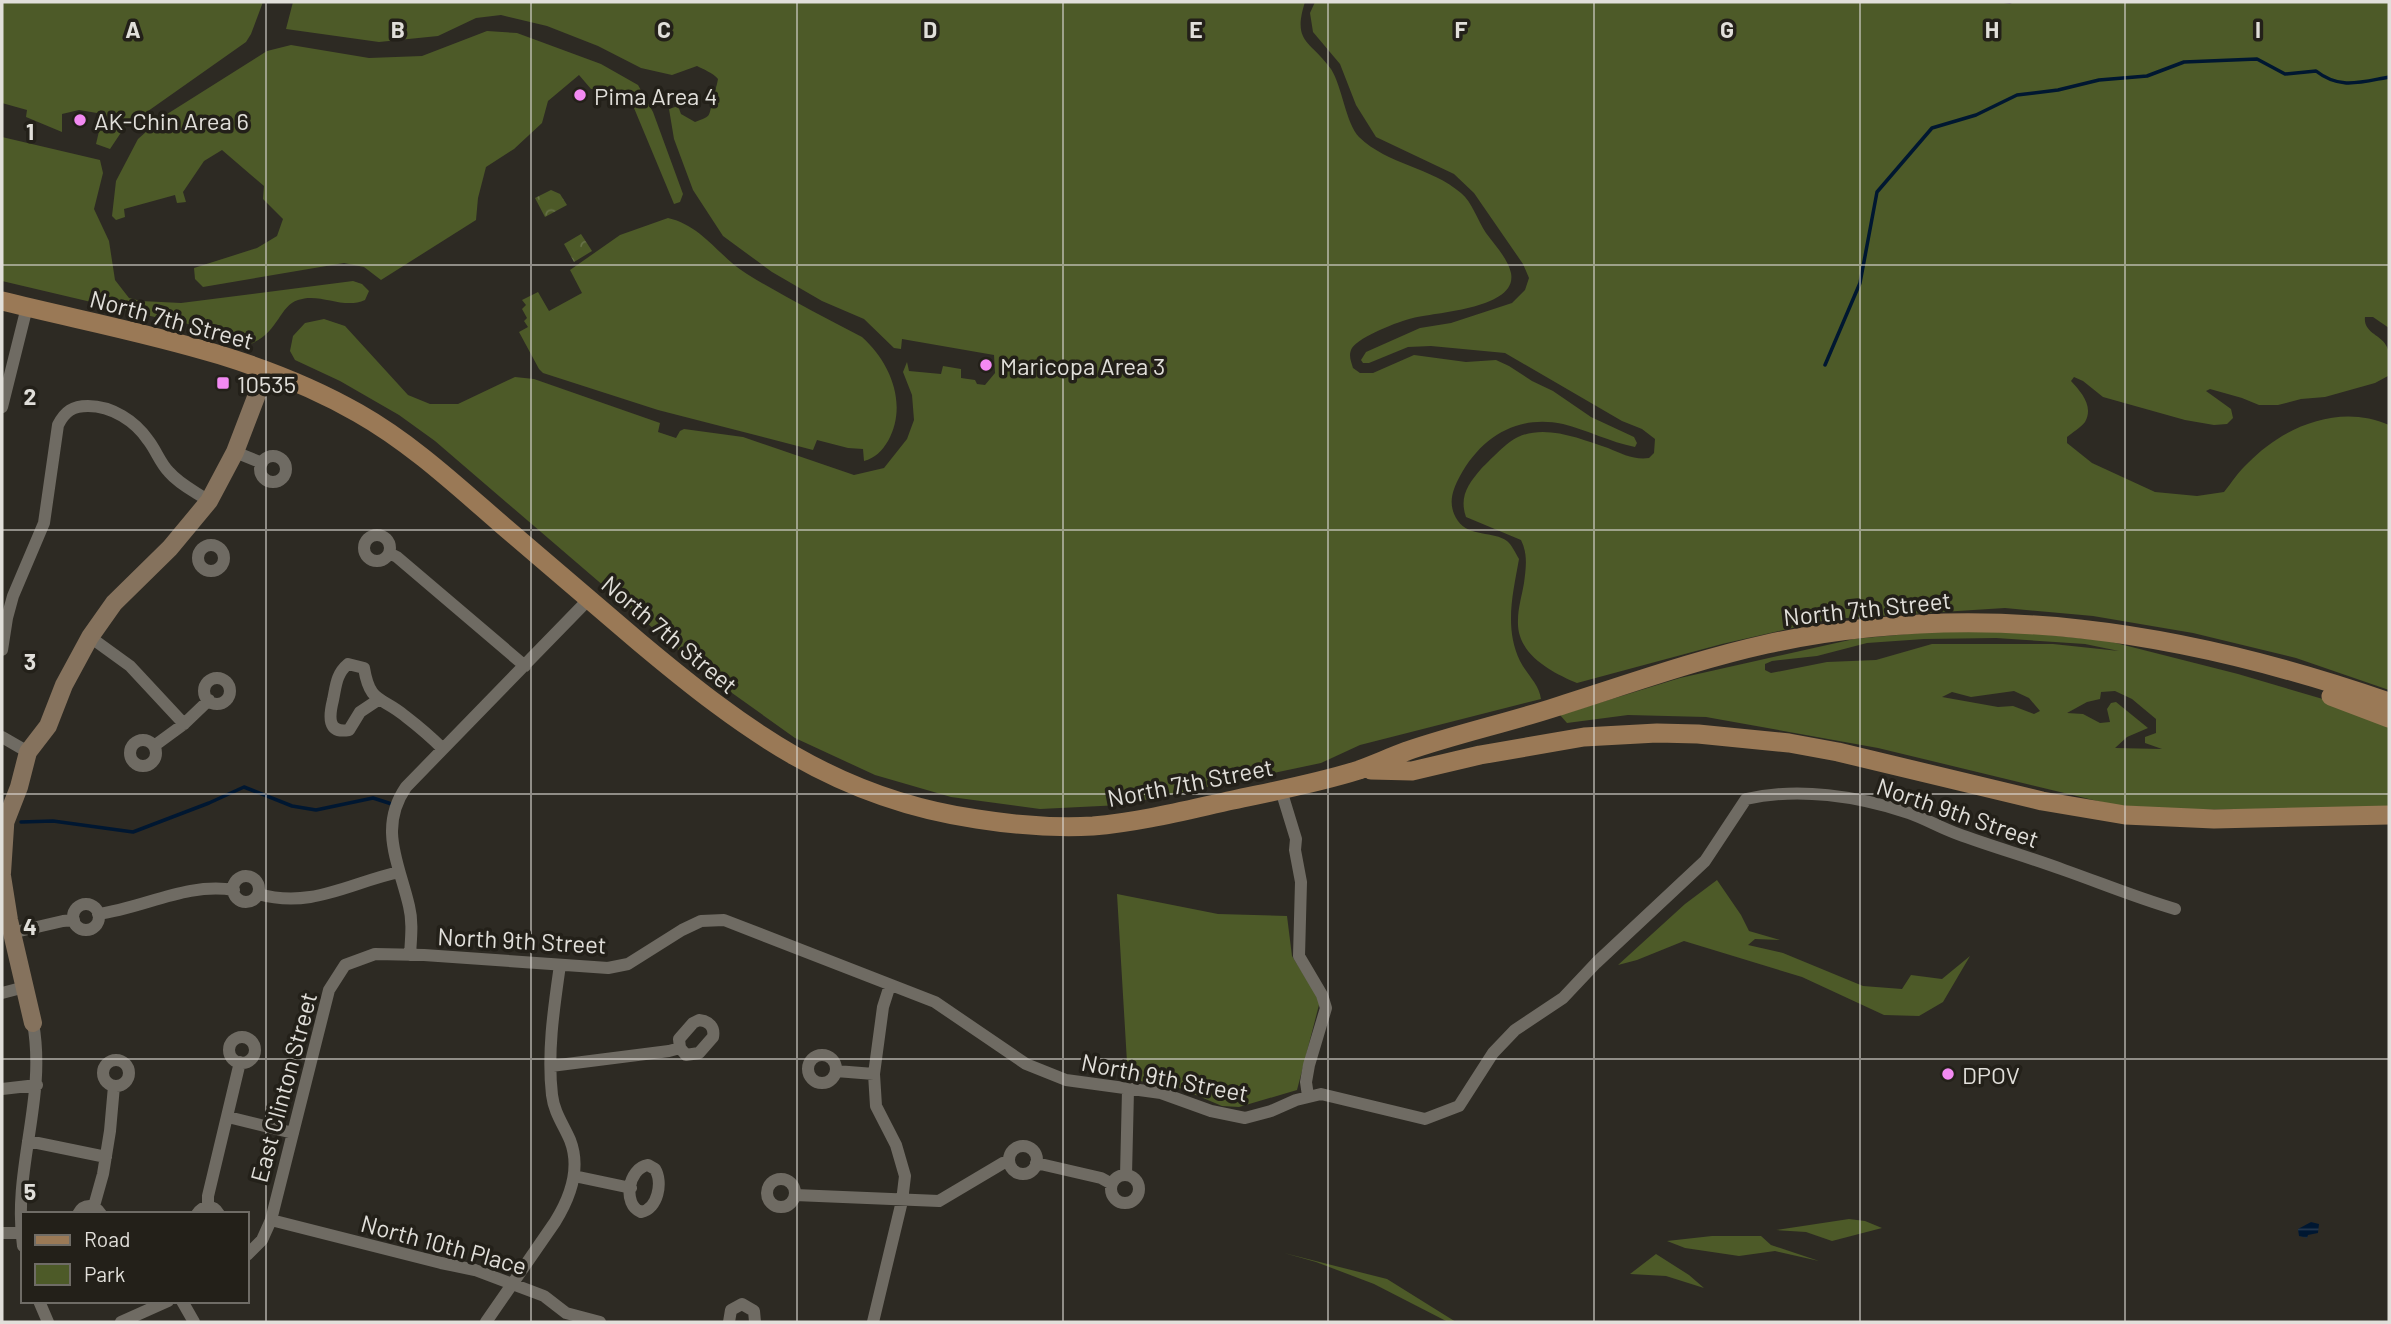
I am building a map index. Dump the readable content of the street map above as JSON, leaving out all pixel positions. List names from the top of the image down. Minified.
{"streets":{"main road":["North 7th Street"],"street":["North 9th Street","East Clinton Street","North 10th Place"]},"crossings":[["North 9th Street","East Clinton Street"],["East Clinton Street","North 10th Place"]],"places":{"other":["Pima Area 4","AK-Chin Area 6","Maricopa Area 3","DPOV"],"transit":["10535"]},"legend":["Road","Park"],"grid":{"columns":["A","B","C","D","E","F","G","H","I"],"rows":["1","2","3","4","5"]}}
